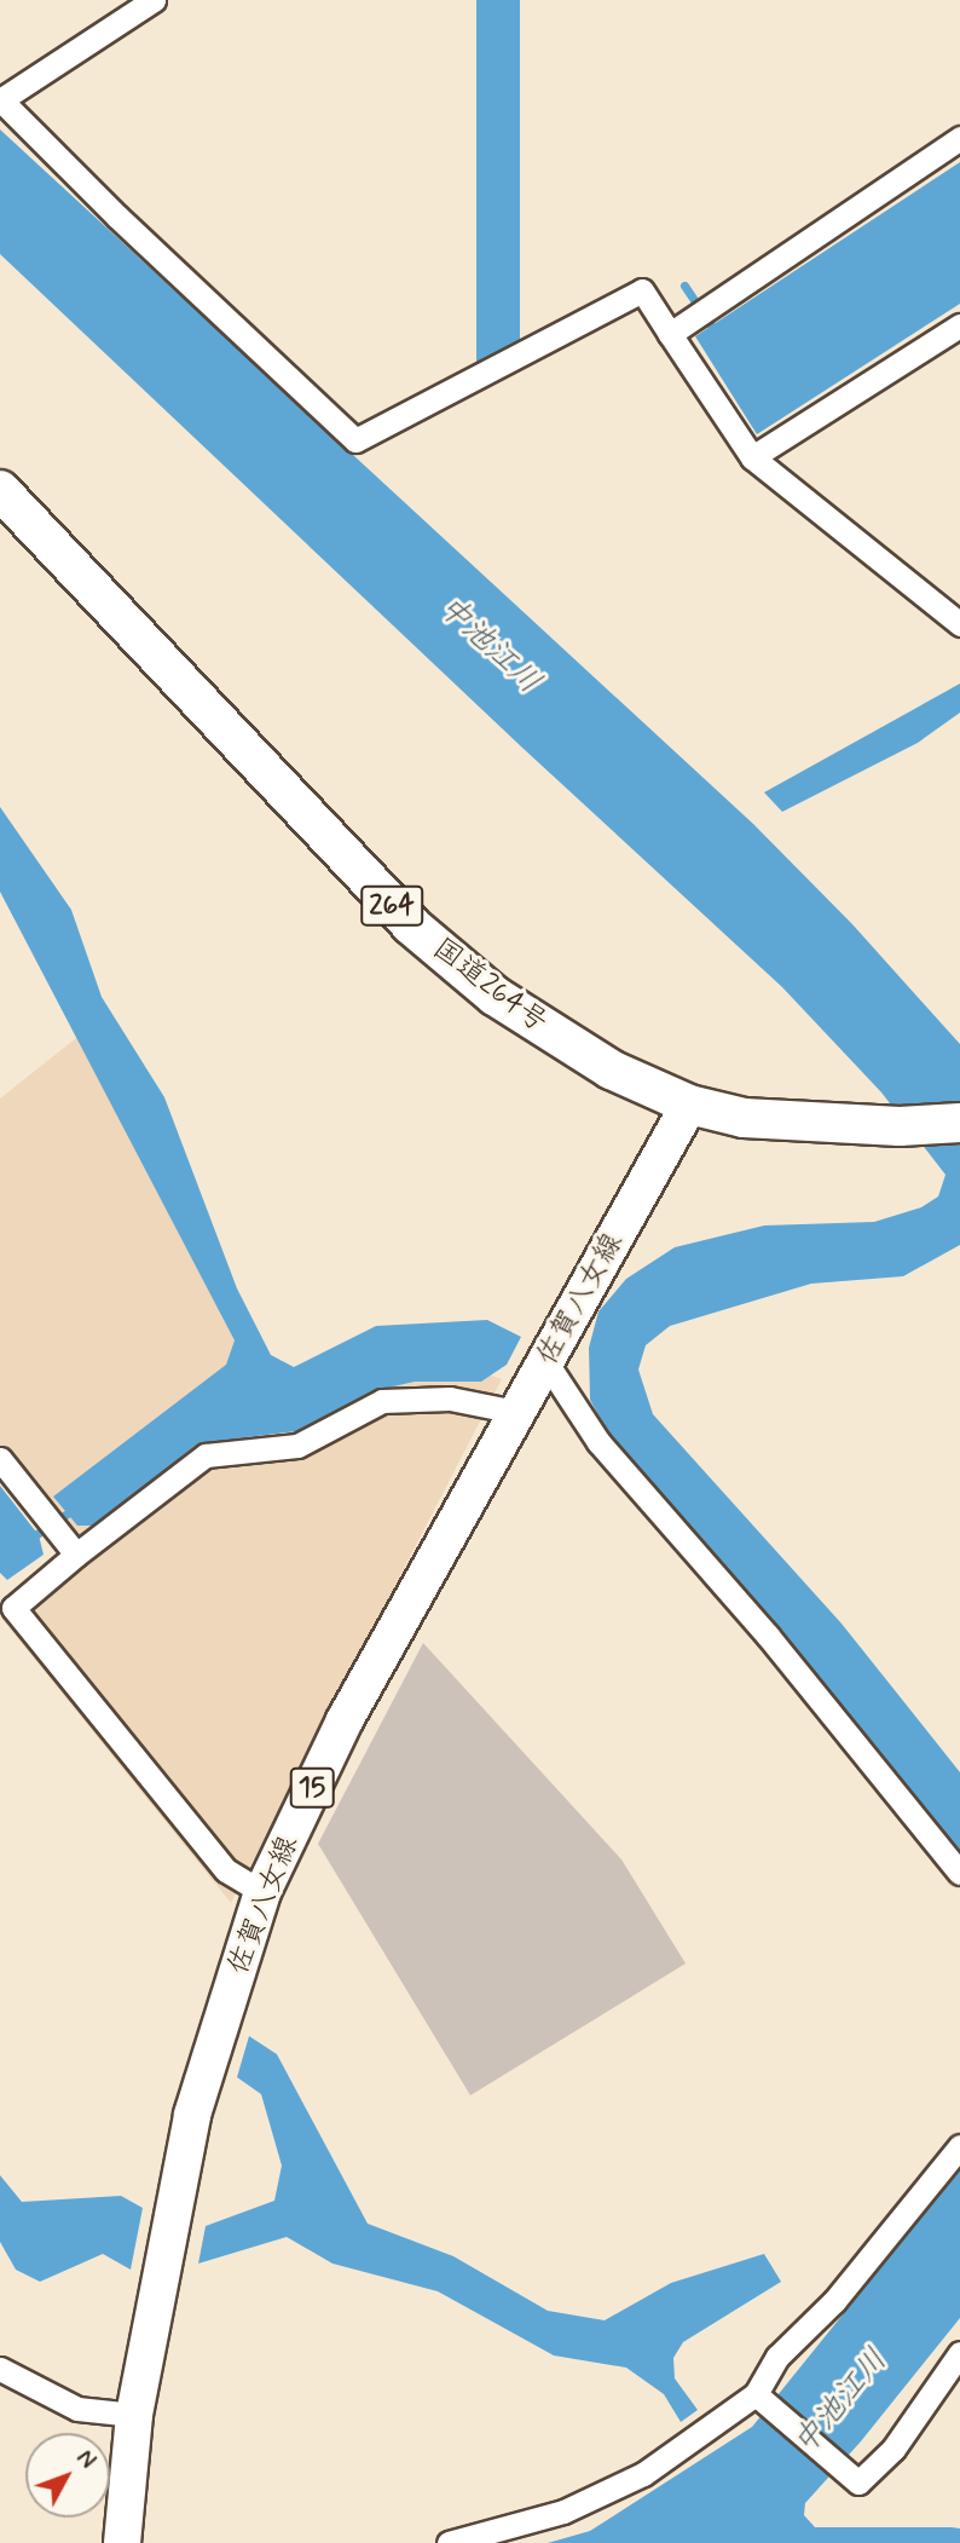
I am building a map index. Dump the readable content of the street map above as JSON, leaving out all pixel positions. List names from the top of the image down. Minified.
{"streets":{"highway":["264","国道264号"],"main road":["佐賀八女線","15"]},"crossings":[["国道264号","佐賀八女線"]],"water":["中池江川"],"north":"top right"}
